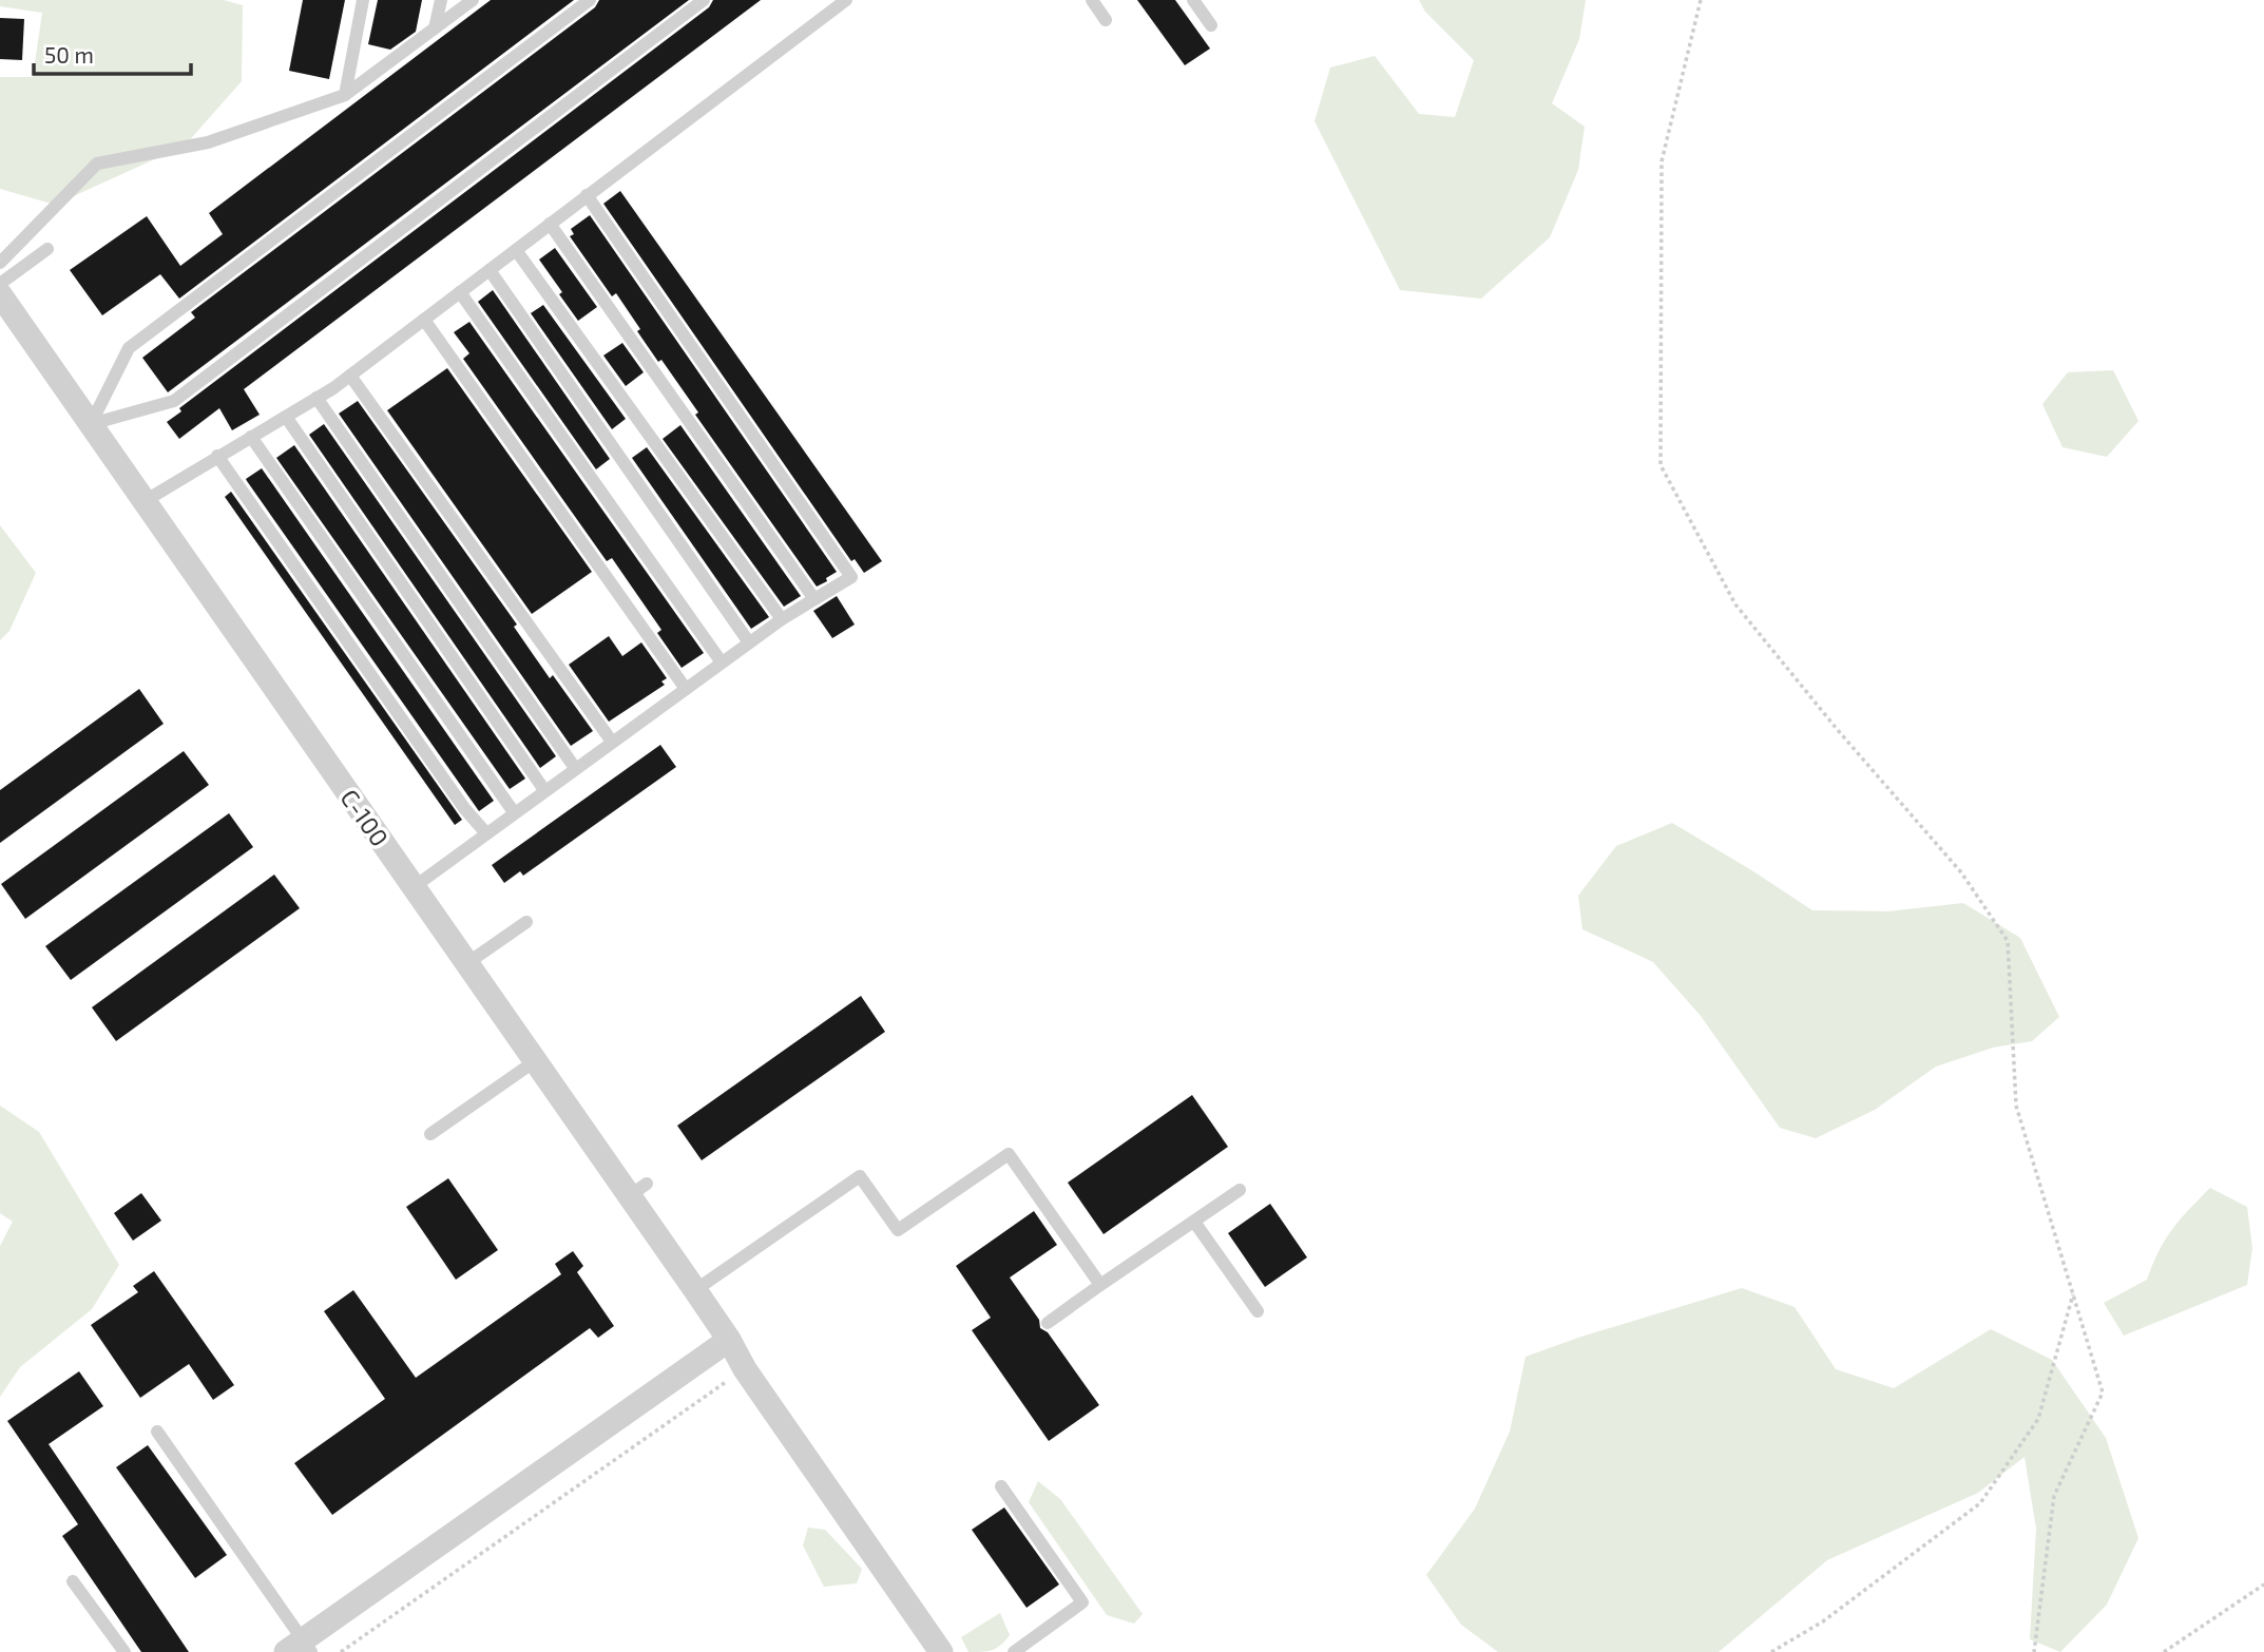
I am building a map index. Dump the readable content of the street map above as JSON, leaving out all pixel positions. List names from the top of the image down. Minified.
{"streets":{"street":["С-100"]},"scale_bar":"50 m"}
